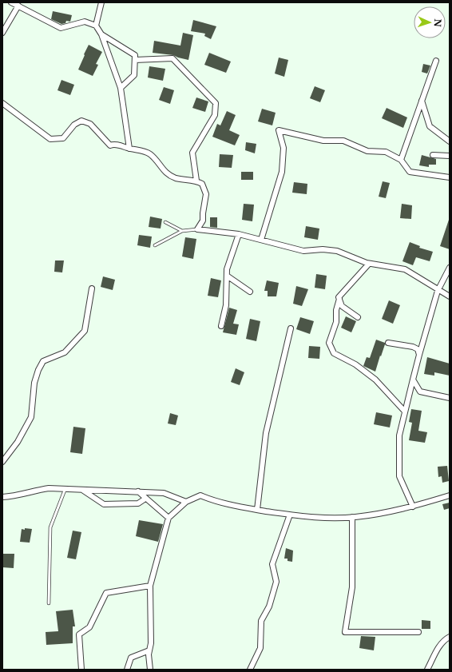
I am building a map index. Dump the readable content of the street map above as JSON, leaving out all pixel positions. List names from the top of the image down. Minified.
{"north":"right"}
